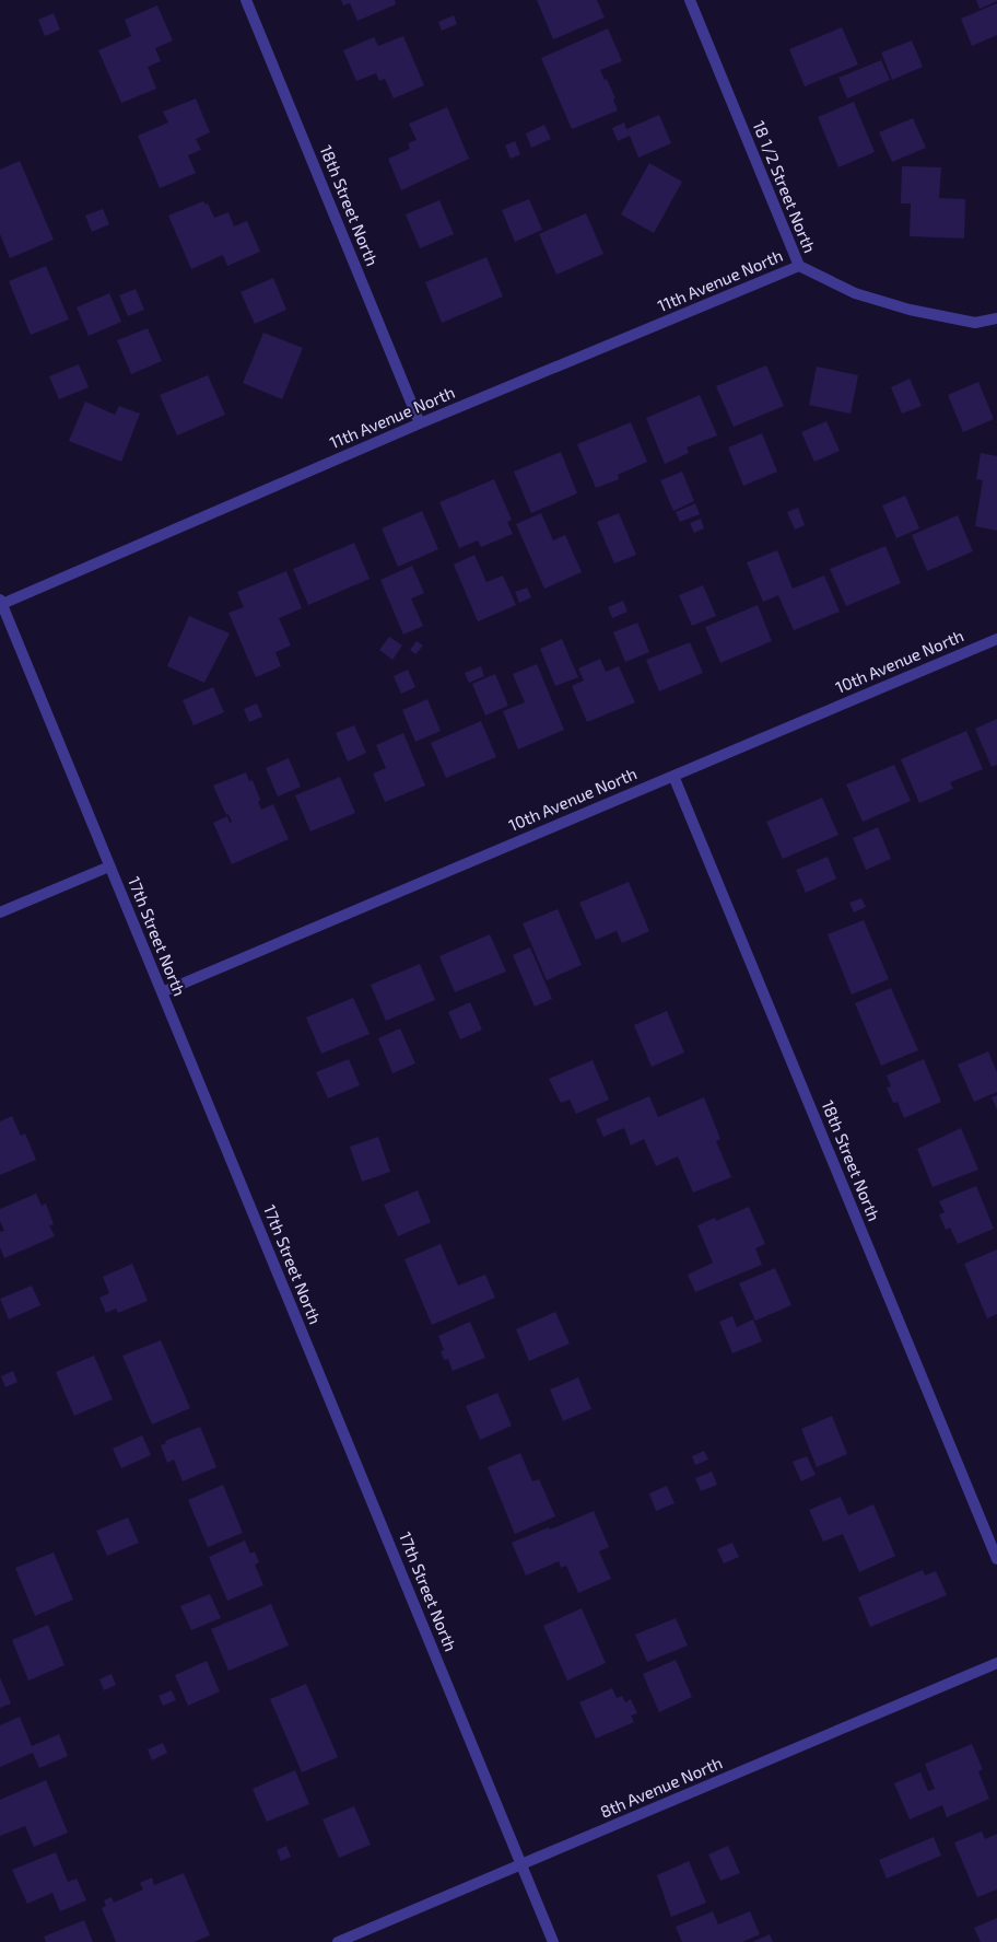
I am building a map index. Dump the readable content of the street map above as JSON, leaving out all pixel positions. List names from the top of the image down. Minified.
{"streets":{"street":["18 1/2 Street North","18th Street North","11th Avenue North","10th Avenue North","17th Street North","8th Avenue North"]},"crossings":[["18 1/2 Street North","11th Avenue North"],["18th Street North","11th Avenue North"],["18th Street North","10th Avenue North"],["11th Avenue North","17th Street North"],["10th Avenue North","17th Street North"],["17th Street North","8th Avenue North"]]}
